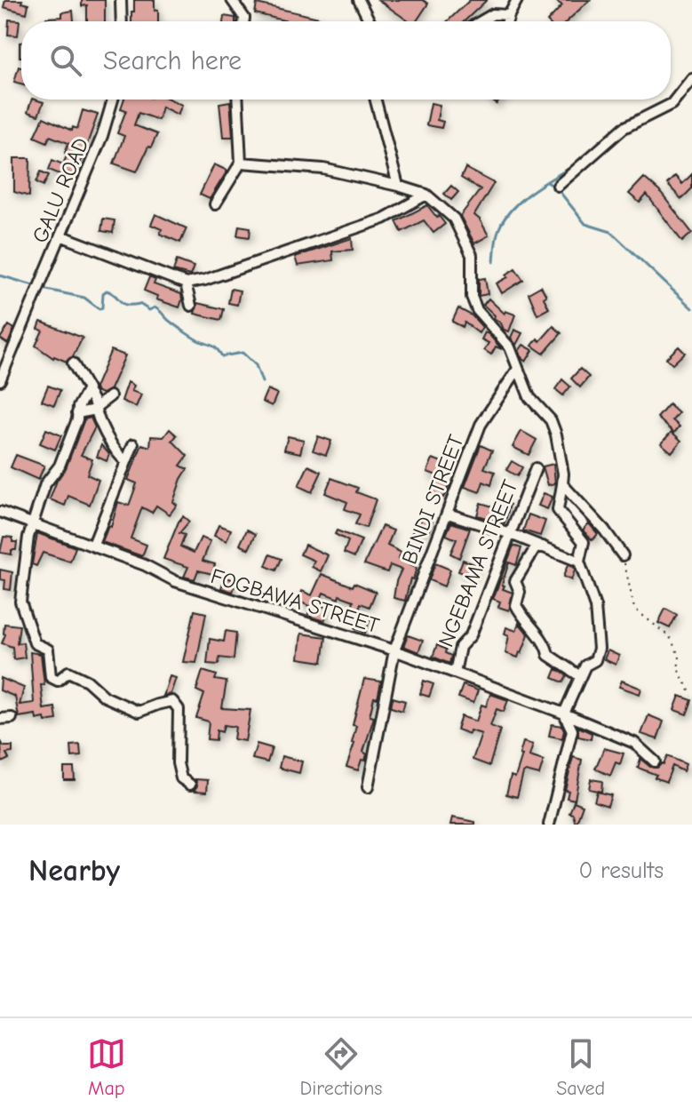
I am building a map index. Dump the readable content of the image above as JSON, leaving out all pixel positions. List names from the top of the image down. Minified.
{"streets":{"street":["GALU ROAD","BINDI STREET","NGEBAMA STREET","FOGBAWA STREET"]},"crossings":[["BINDI STREET","FOGBAWA STREET"],["NGEBAMA STREET","FOGBAWA STREET"]],"page":{"search":"Search here","heading":["Nearby","0 results"],"nav":["Map","Directions","Saved"]}}
